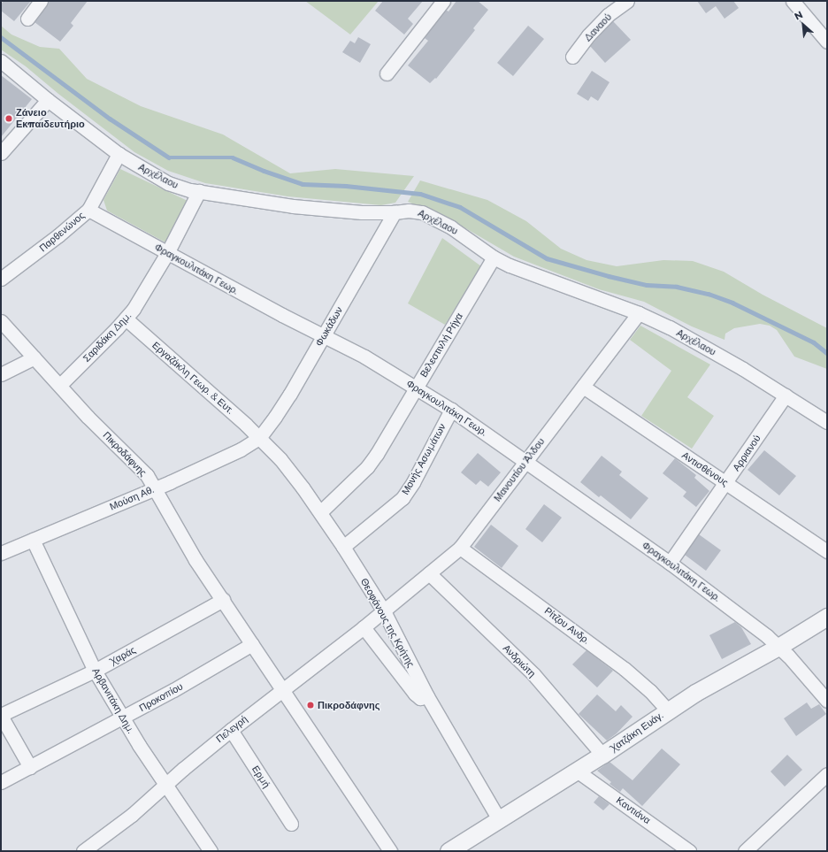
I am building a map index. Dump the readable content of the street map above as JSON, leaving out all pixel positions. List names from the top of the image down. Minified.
{"streets":{"street":["Δαναού","Αρχέλαου","Παρθενώνος","Φραγκουλιτάκη Γεωρ.","Φωκάδων","Σαριδάκη Δημ.","Βελεστινλή Ρήγα","Εργαζάκλη Γεωρ. & Ευτ.","Αρριανού","Πικροδάφνης","Μονής Ασωμάτων","Αντισθένους","Μανουτίου Άλδου","Μούση Αθ.","Θεοφάνους της Κρήτης","Ρίτζου Ανδρ.","Χαράς","Ανδριώτη","Προκοπίου","Αρβανιτάκη Δημ.","Πελεγρή","Χατζάκη Ευάγ.","Ερμή","Καντιάνα"]},"crossings":[["Αρχέλαου","Παρθενώνος"],["Αρχέλαου","Φωκάδων"],["Αρχέλαου","Σαριδάκη Δημ."],["Αρχέλαου","Βελεστινλή Ρήγα"],["Αρχέλαου","Αρριανού"],["Αρχέλαου","Μανουτίου Άλδου"],["Παρθενώνος","Φραγκουλιτάκη Γεωρ."],["Φραγκουλιτάκη Γεωρ.","Φωκάδων"],["Φραγκουλιτάκη Γεωρ.","Σαριδάκη Δημ."],["Φραγκουλιτάκη Γεωρ.","Βελεστινλή Ρήγα"],["Φραγκουλιτάκη Γεωρ.","Αρριανού"],["Φραγκουλιτάκη Γεωρ.","Μονής Ασωμάτων"],["Φραγκουλιτάκη Γεωρ.","Μανουτίου Άλδου"],["Φραγκουλιτάκη Γεωρ.","Χατζάκη Ευάγ."],["Φωκάδων","Εργαζάκλη Γεωρ. & Ευτ."],["Φωκάδων","Μούση Αθ."],["Φωκάδων","Θεοφάνους της Κρήτης"],["Σαριδάκη Δημ.","Εργαζάκλη Γεωρ. & Ευτ."],["Σαριδάκη Δημ.","Πικροδάφνης"],["Βελεστινλή Ρήγα","Θεοφάνους της Κρήτης"],["Εργαζάκλη Γεωρ. & Ευτ.","Μούση Αθ."],["Εργαζάκλη Γεωρ. & Ευτ.","Θεοφάνους της Κρήτης"],["Αρριανού","Αντισθένους"],["Πικροδάφνης","Μούση Αθ."],["Πικροδάφνης","Χαράς"],["Πικροδάφνης","Προκοπίου"],["Πικροδάφνης","Πελεγρή"],["Μονής Ασωμάτων","Θεοφάνους της Κρήτης"],["Αντισθένους","Μανουτίου Άλδου"],["Μανουτίου Άλδου","Θεοφάνους της Κρήτης"],["Μανουτίου Άλδου","Ρίτζου Ανδρ."],["Μανουτίου Άλδου","Ανδριώτη"],["Μανουτίου Άλδου","Πελεγρή"],["Μούση Αθ.","Θεοφάνους της Κρήτης"],["Μούση Αθ.","Αρβανιτάκη Δημ."],["Θεοφάνους της Κρήτης","Πελεγρή"],["Θεοφάνους της Κρήτης","Χατζάκη Ευάγ."],["Ρίτζου Ανδρ.","Χατζάκη Ευάγ."],["Χαράς","Αρβανιτάκη Δημ."],["Ανδριώτη","Χατζάκη Ευάγ."],["Προκοπίου","Αρβανιτάκη Δημ."],["Αρβανιτάκη Δημ.","Πελεγρή"],["Πελεγρή","Ερμή"],["Χατζάκη Ευάγ.","Καντιάνα"]],"places":["Ζάνειο Εκπαιδευτήριο","Πικροδάφνης"],"north":"top left"}
